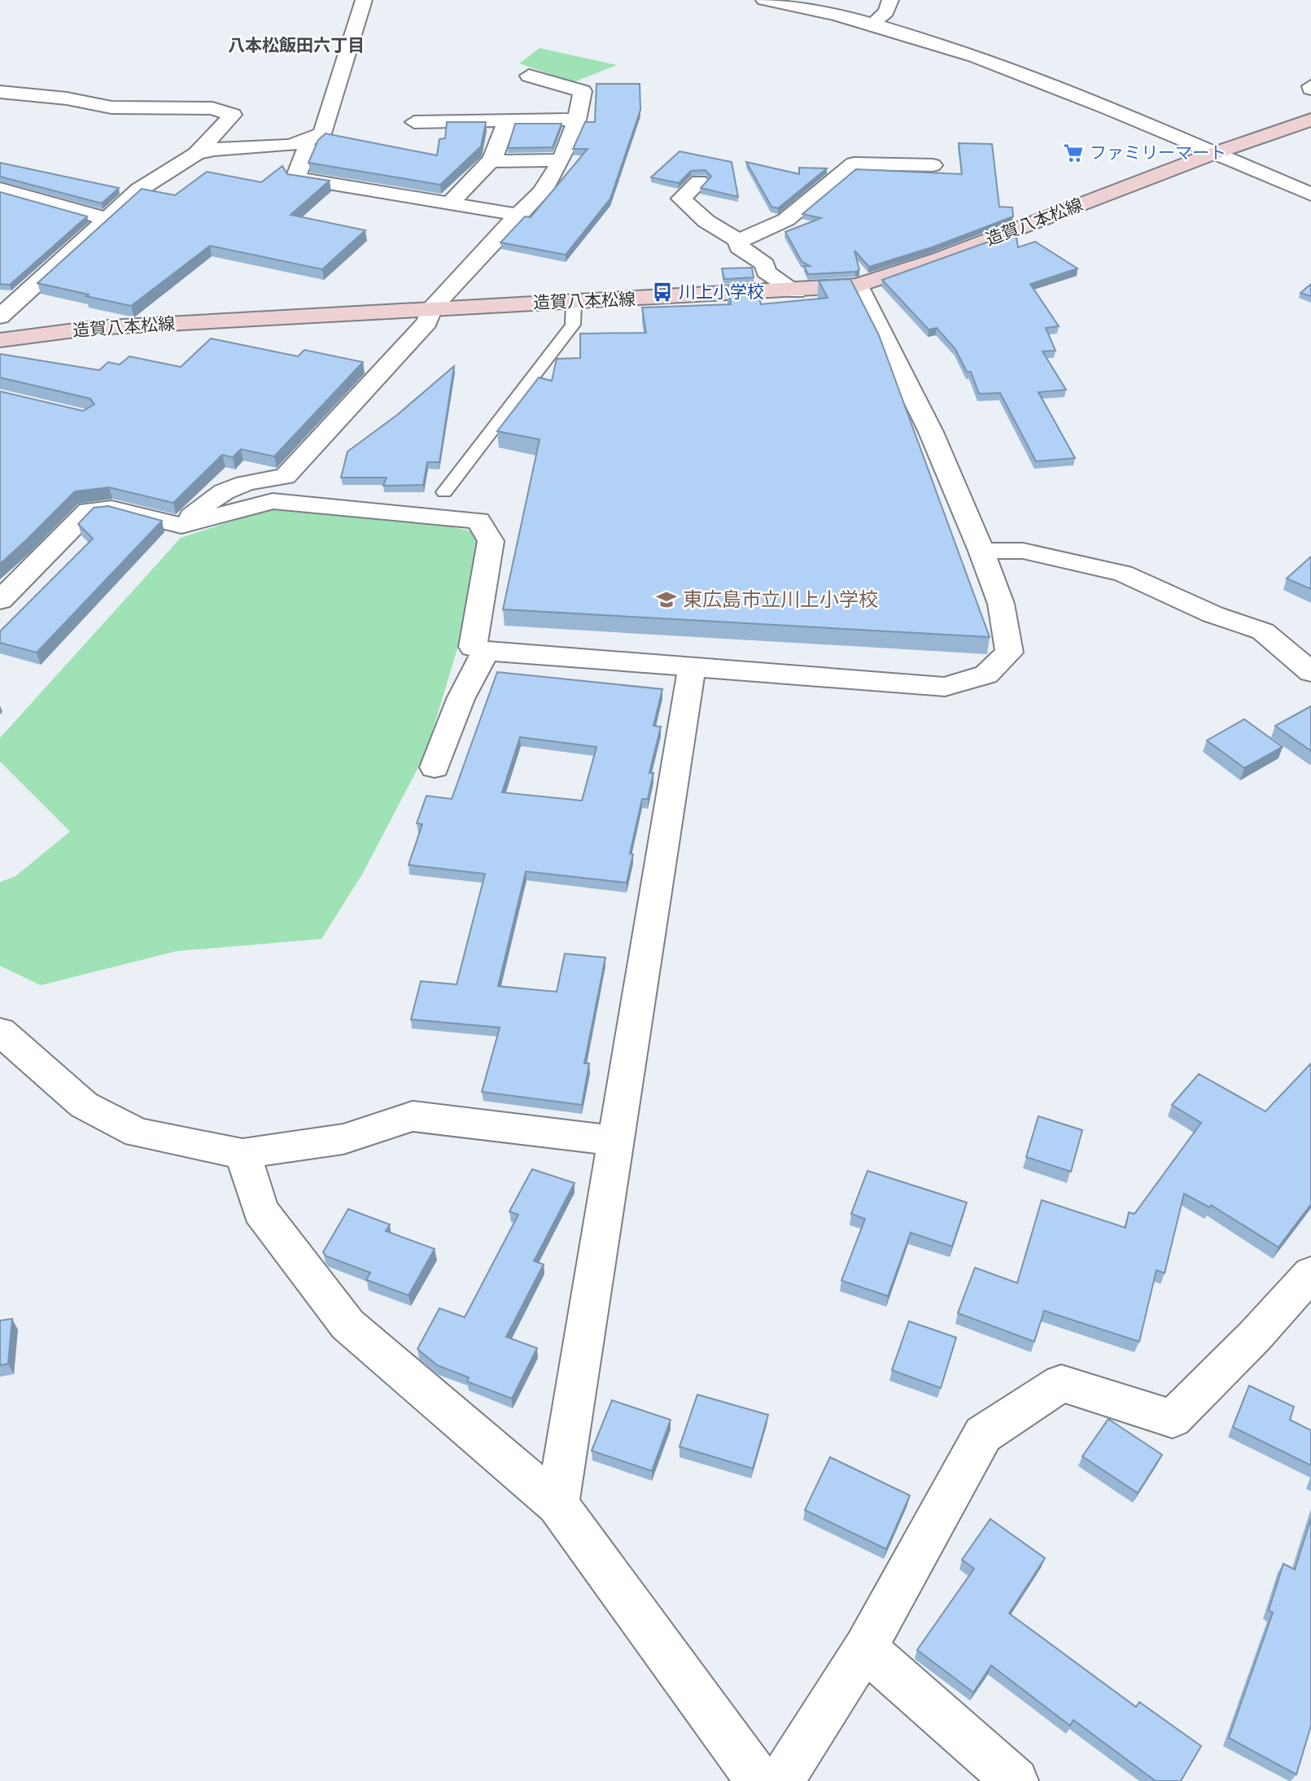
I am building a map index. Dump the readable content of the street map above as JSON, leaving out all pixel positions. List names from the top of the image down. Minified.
{"streets":{"main road":["造賀八本松線"]},"districts":["八本松飯田六丁目"],"places":{"supermarket":["ファミリーマート"],"bus stop":["川上小学校"],"school or university":["東広島市立川上小学校"]}}
